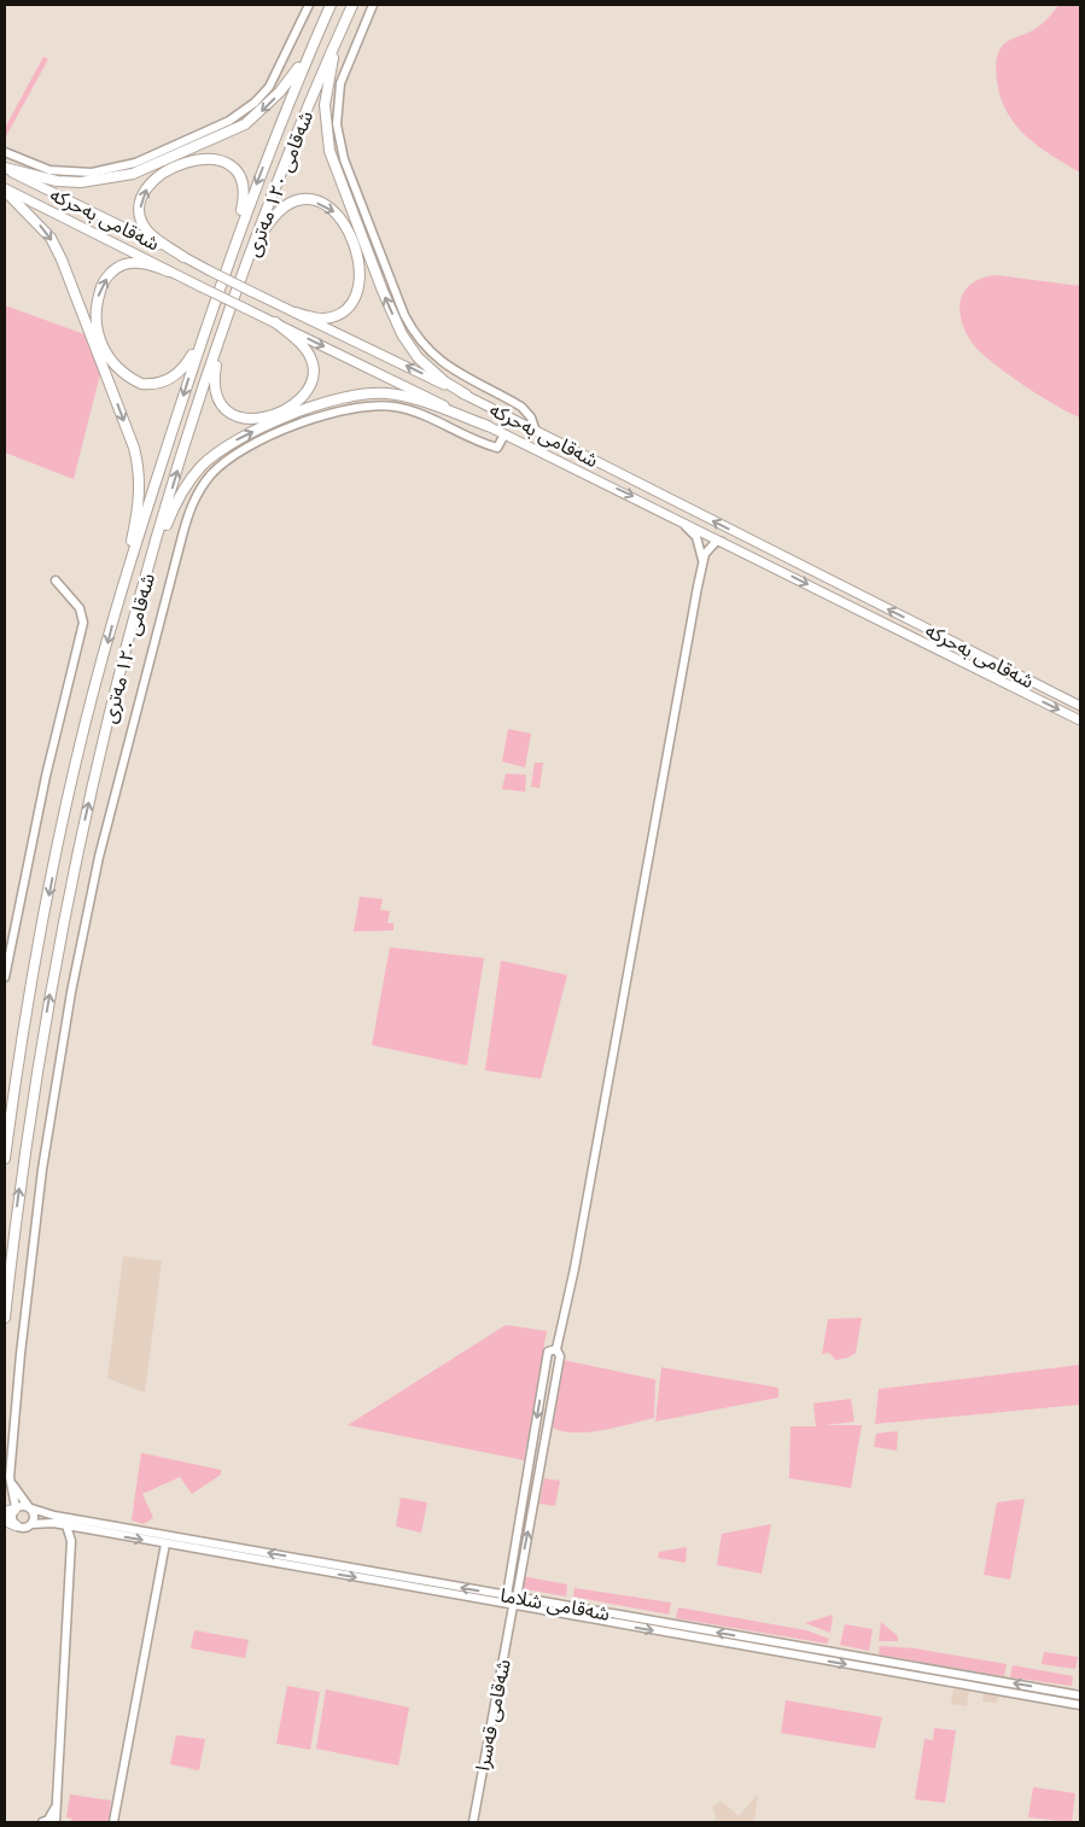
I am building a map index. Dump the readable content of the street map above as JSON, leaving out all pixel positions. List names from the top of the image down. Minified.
{"streets":{"highway":["شەقامی ١٢٠ مەتری"],"main road":["شەقامی بەحرکە","شەقامی شلاما","شەقامی قەسرا"]},"crossings":[["شەقامی شلاما","شەقامی قەسرا"]]}
